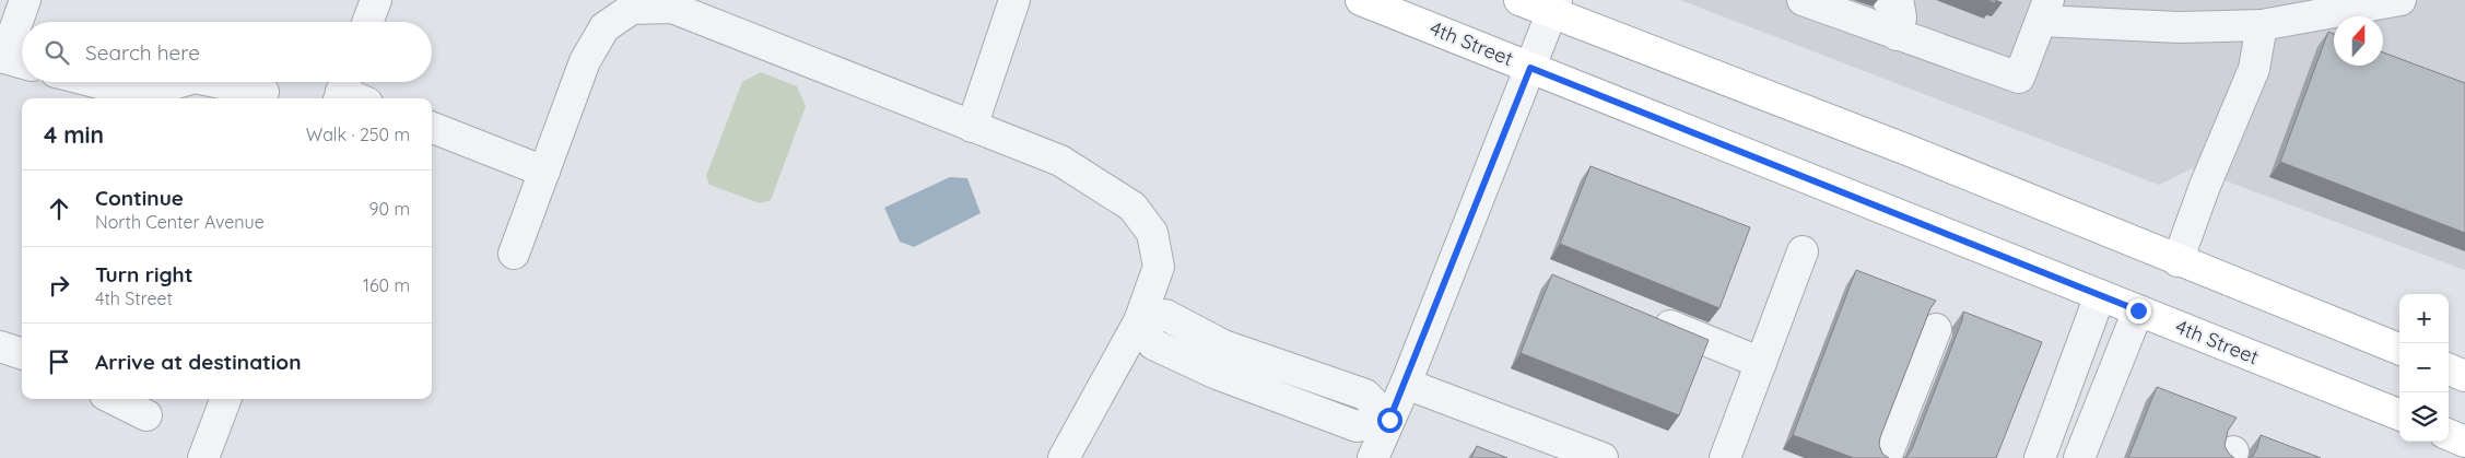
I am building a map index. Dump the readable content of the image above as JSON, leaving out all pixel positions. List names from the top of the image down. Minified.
{"streets":{"main road":["4th Street"]},"north":"top","page":{"search":"Search here","heading":["4 min","Walk · 250 m"],"list":[["Continue","North Center Avenue","90 m"],["Turn right","4th Street","160 m"],"Arrive at destination"],"map_buttons":["+","−"]}}
